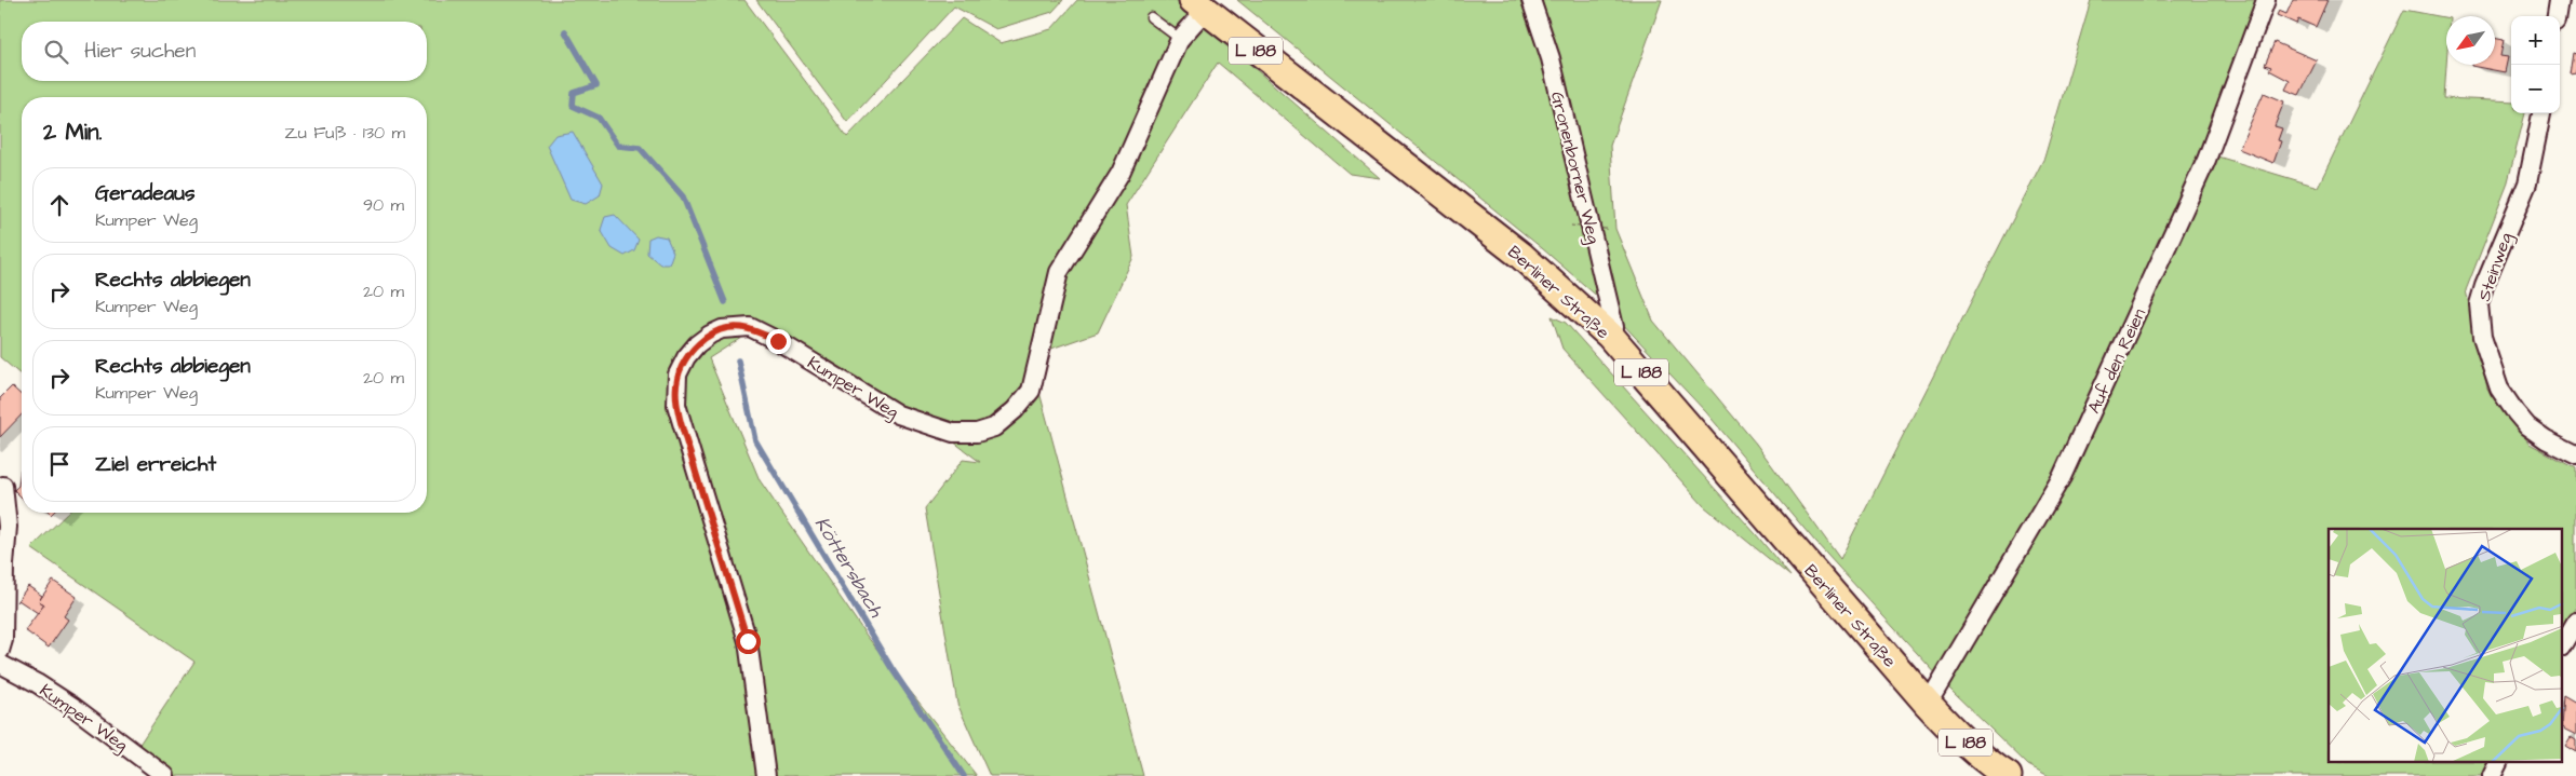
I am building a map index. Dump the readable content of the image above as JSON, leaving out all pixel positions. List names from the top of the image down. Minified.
{"streets":{"main road":["L 188","Berliner Straße"],"street":["Gronenborner Weg","Steinweg","Auf den Reien","Kumper Weg"]},"crossings":[["Gronenborner Weg","Berliner Straße"],["Berliner Straße","Auf den Reien"],["Berliner Straße","Kumper Weg"]],"water":["Köttersbach"],"north":"bottom left","page":{"map_buttons":["+","−"],"search":"Hier suchen","heading":["2 Min.","Zu Fuß · 130 m"],"list":[["Geradeaus","Kumper Weg","90 m"],["Rechts abbiegen","Kumper Weg","20 m"],["Rechts abbiegen","Kumper Weg","20 m"],"Ziel erreicht"]}}
